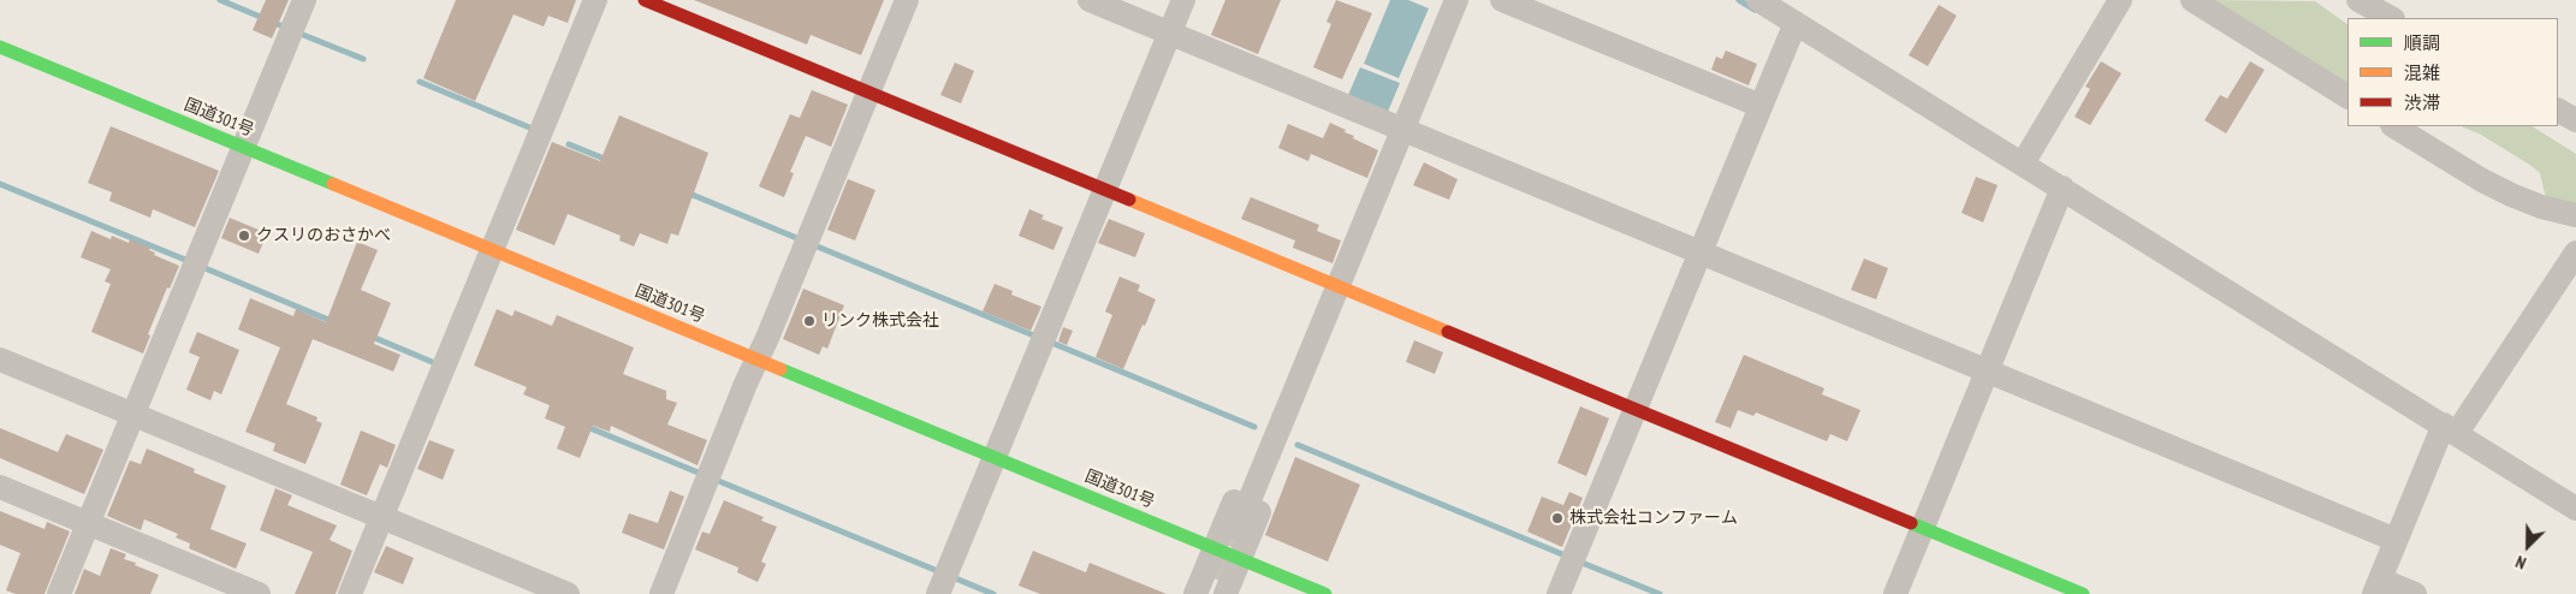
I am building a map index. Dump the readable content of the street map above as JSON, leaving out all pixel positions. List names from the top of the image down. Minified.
{"streets":{"main road":["国道301号"]},"places":["クスリのおさかべ","リンク株式会社","株式会社コンファーム"],"legend":["順調","混雑","渋滞"],"north":"bottom left"}
